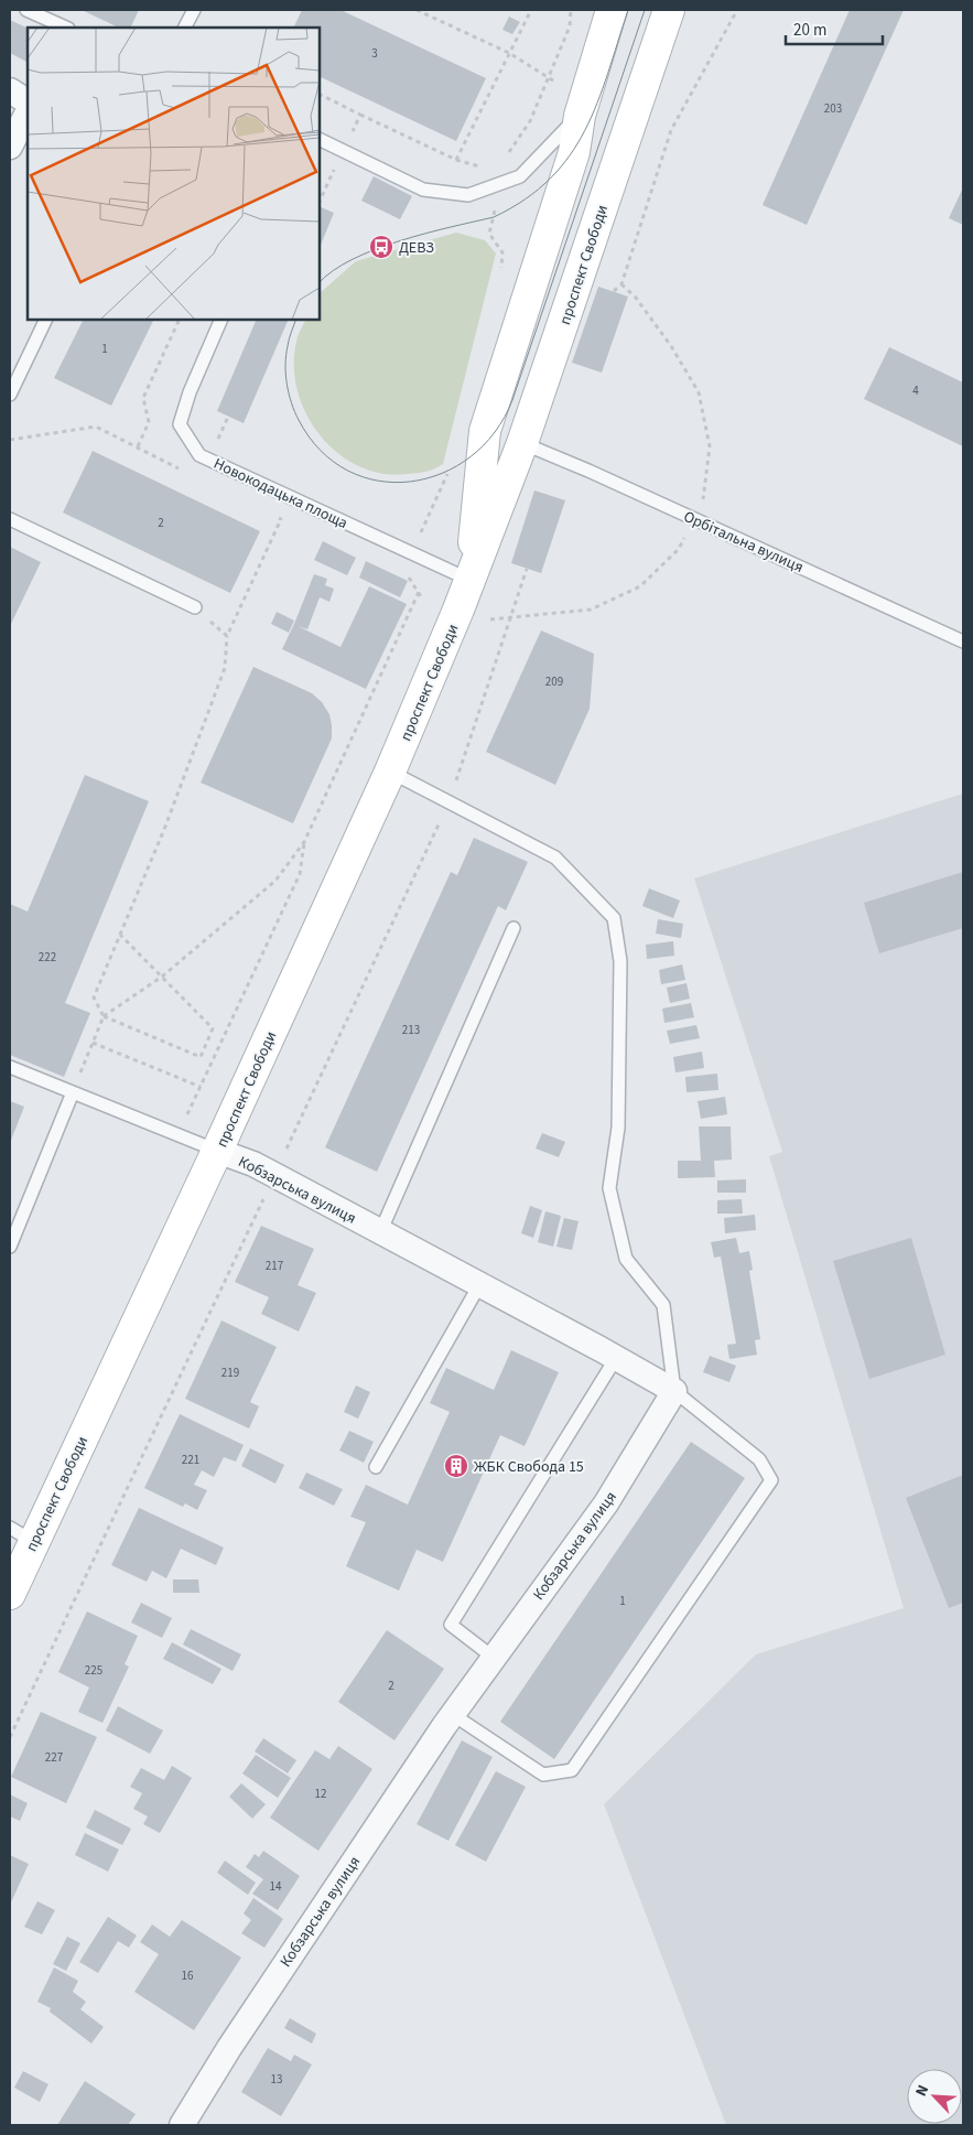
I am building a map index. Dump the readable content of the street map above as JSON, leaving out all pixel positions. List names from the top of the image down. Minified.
{"streets":{"main road":["проспект Свободи"],"street":["Кобзарська вулиця"],"lane":["Новокодацька площа","Орбітальна вулиця"]},"crossings":[["проспект Свободи","Новокодацька площа"],["проспект Свободи","Орбітальна вулиця"],["проспект Свободи","Кобзарська вулиця"]],"places":{"bus stop":["ДЕВЗ"],"building":["ЖБК Свобода 15"]},"house_numbers":["3","203","1","4","2","209","222","213","217","219","221","1","225","2","227","12","14","16","13"],"scale_bar":"20 m","north":"top left"}
